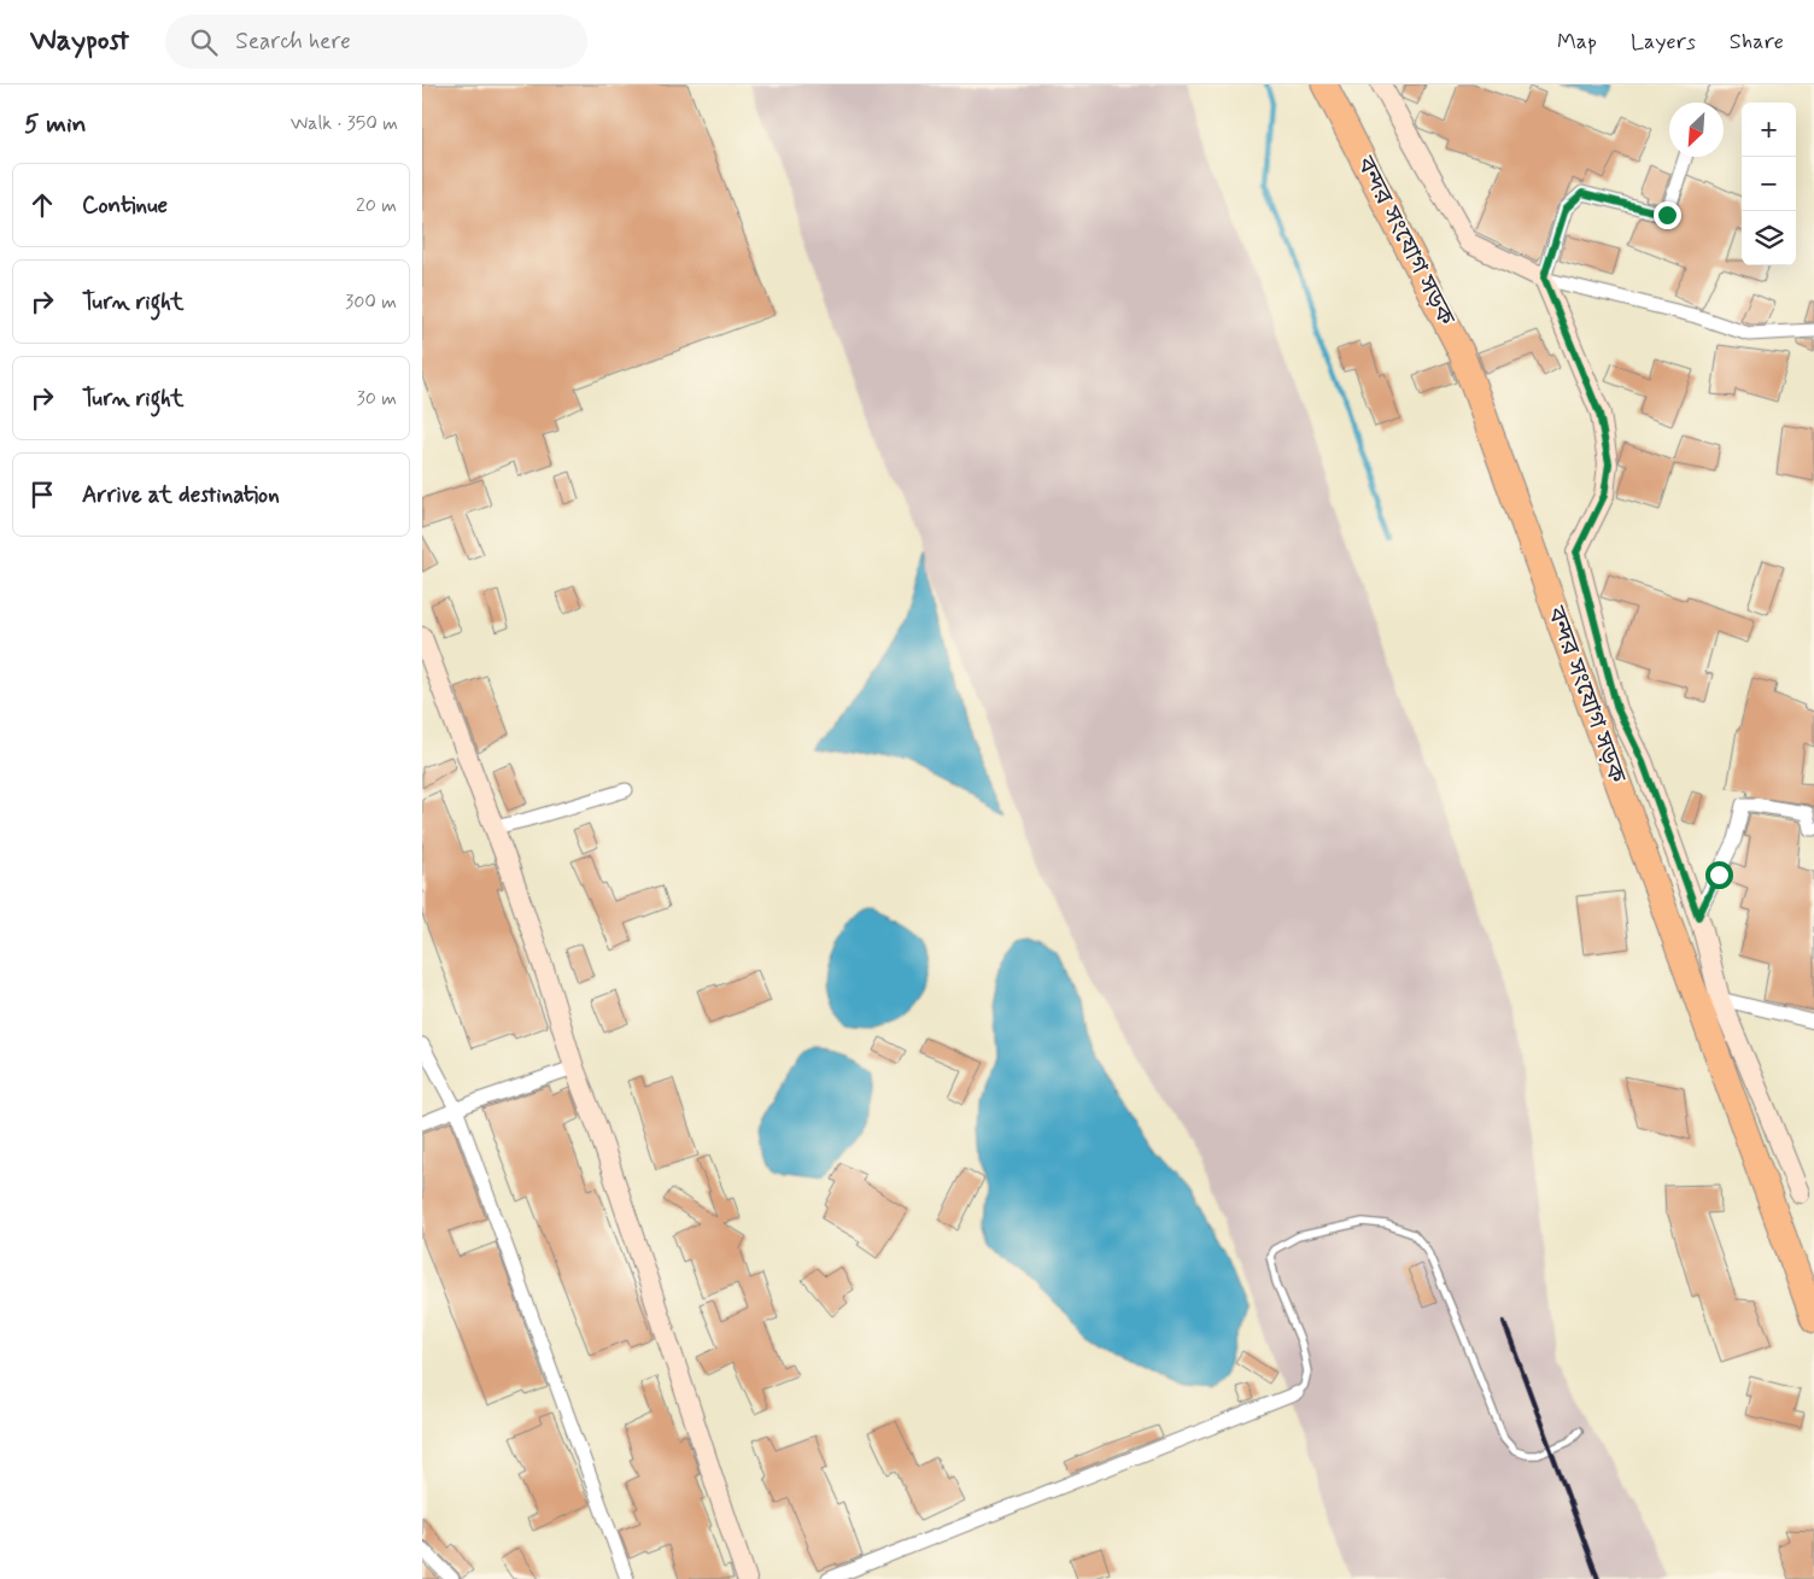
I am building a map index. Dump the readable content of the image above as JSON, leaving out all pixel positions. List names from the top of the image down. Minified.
{"streets":{"highway":["বন্দর সংযোগ সড়ক"]},"north":"bottom left","page":{"header":"Waypost","search":"Search here","nav":["Map","Layers","Share"],"heading":["5 min","Walk · 350 m"],"map_buttons":["+","−"],"list":[["Continue","20 m"],["Turn right","300 m"],["Turn right","30 m"],"Arrive at destination"]}}
